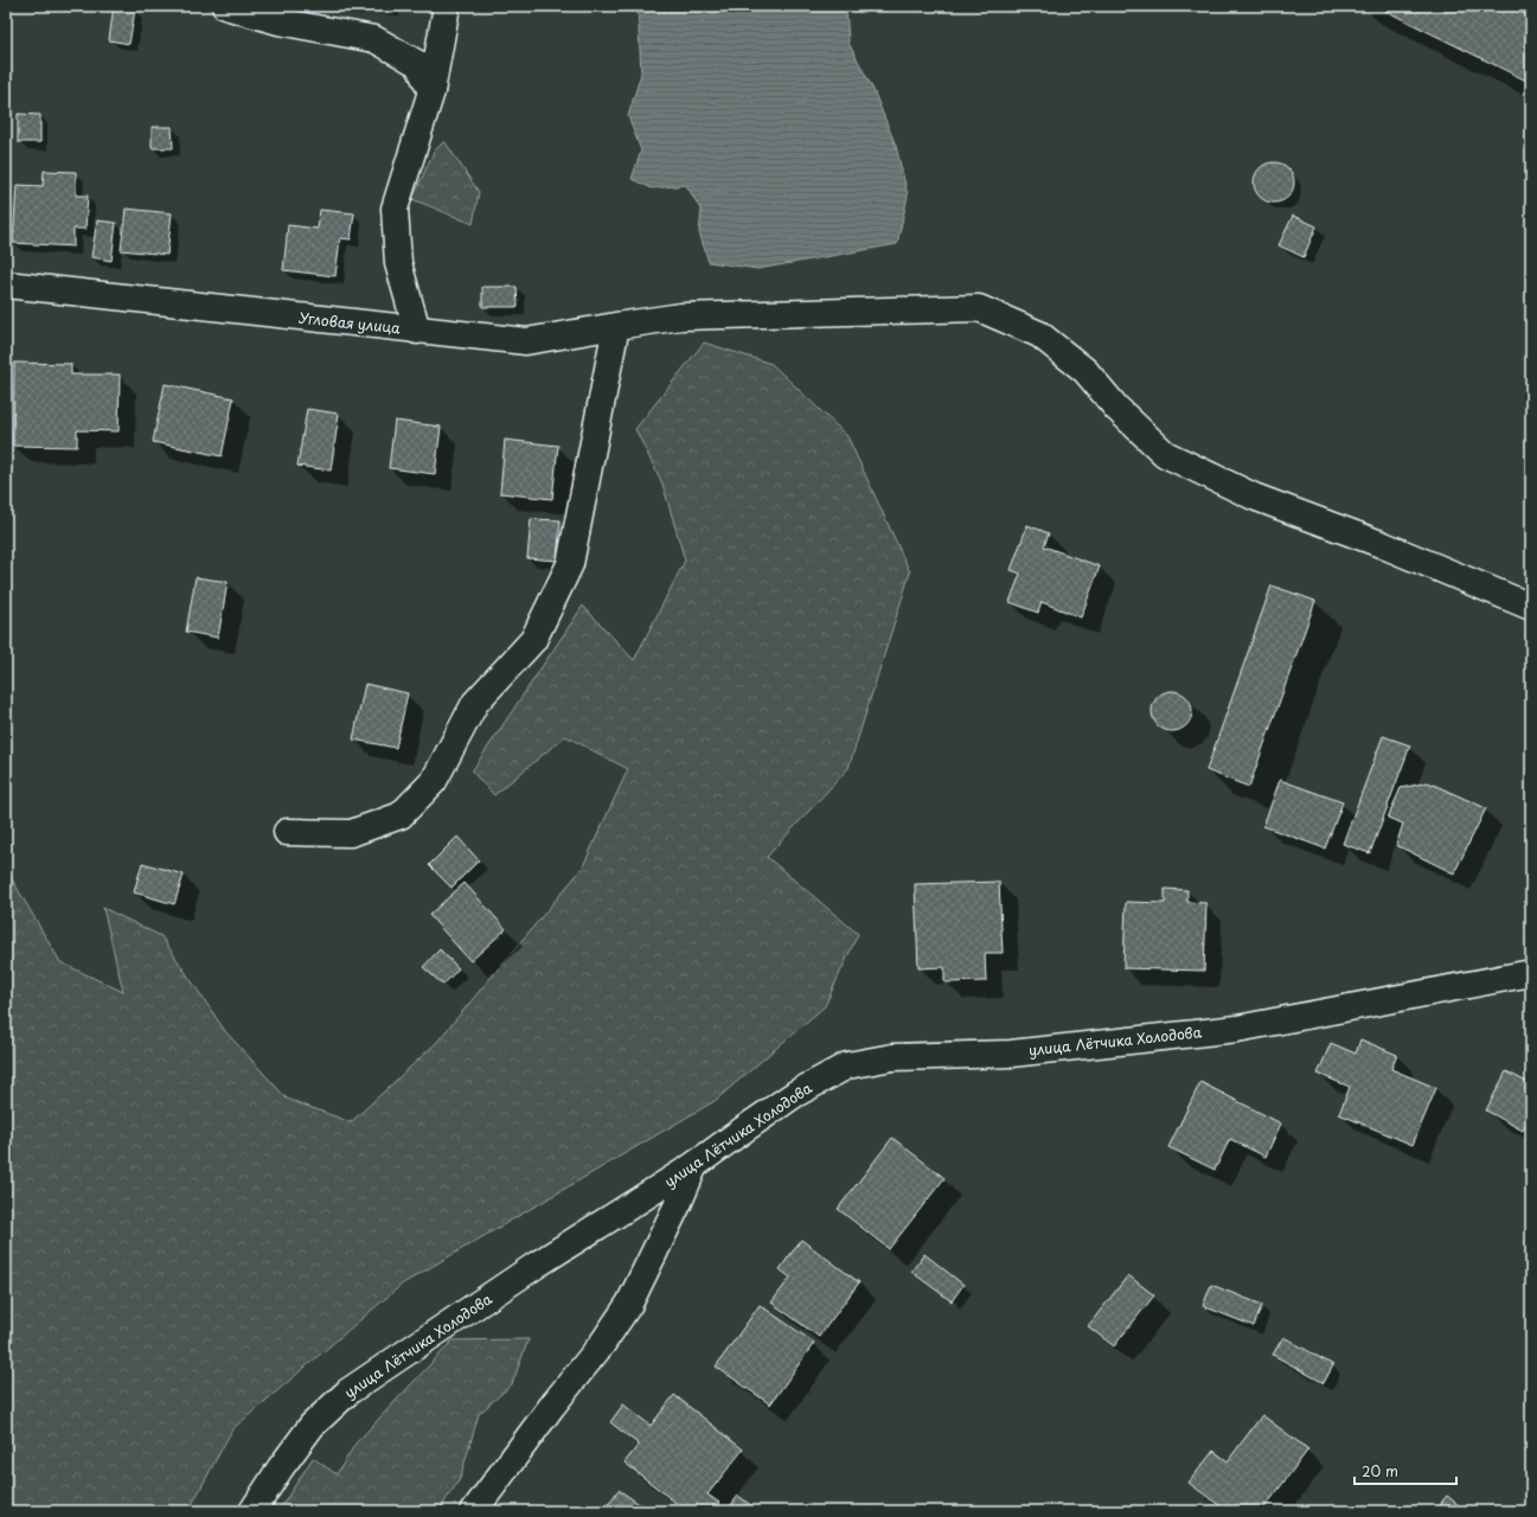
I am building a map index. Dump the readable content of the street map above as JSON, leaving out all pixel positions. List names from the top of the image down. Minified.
{"streets":{"street":["Угловая улица","улица Лётчика Холодова"]},"scale_bar":"20 m"}
